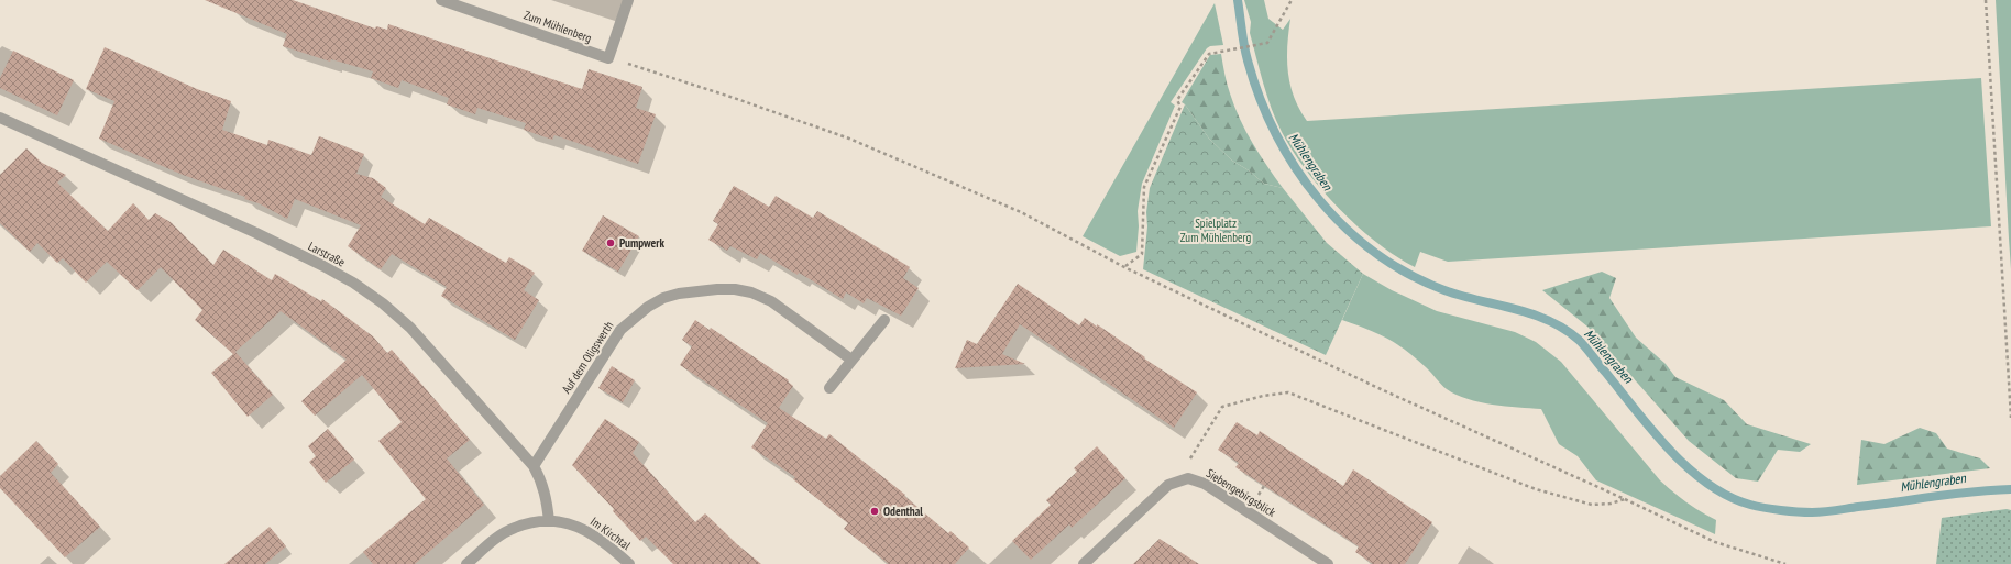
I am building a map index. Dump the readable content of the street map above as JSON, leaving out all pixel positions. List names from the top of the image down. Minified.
{"streets":{"street":["Zum Mühlenberg","Larstraße","Auf dem Oligswerth","Siebengebirgsblick","Im Kirchtal"]},"crossings":[["Larstraße","Auf dem Oligswerth"],["Larstraße","Im Kirchtal"]],"water":["Mühlengraben"],"parks":["Spielplatz Zum Mühlenberg"],"places":["Pumpwerk","Odenthal"]}
